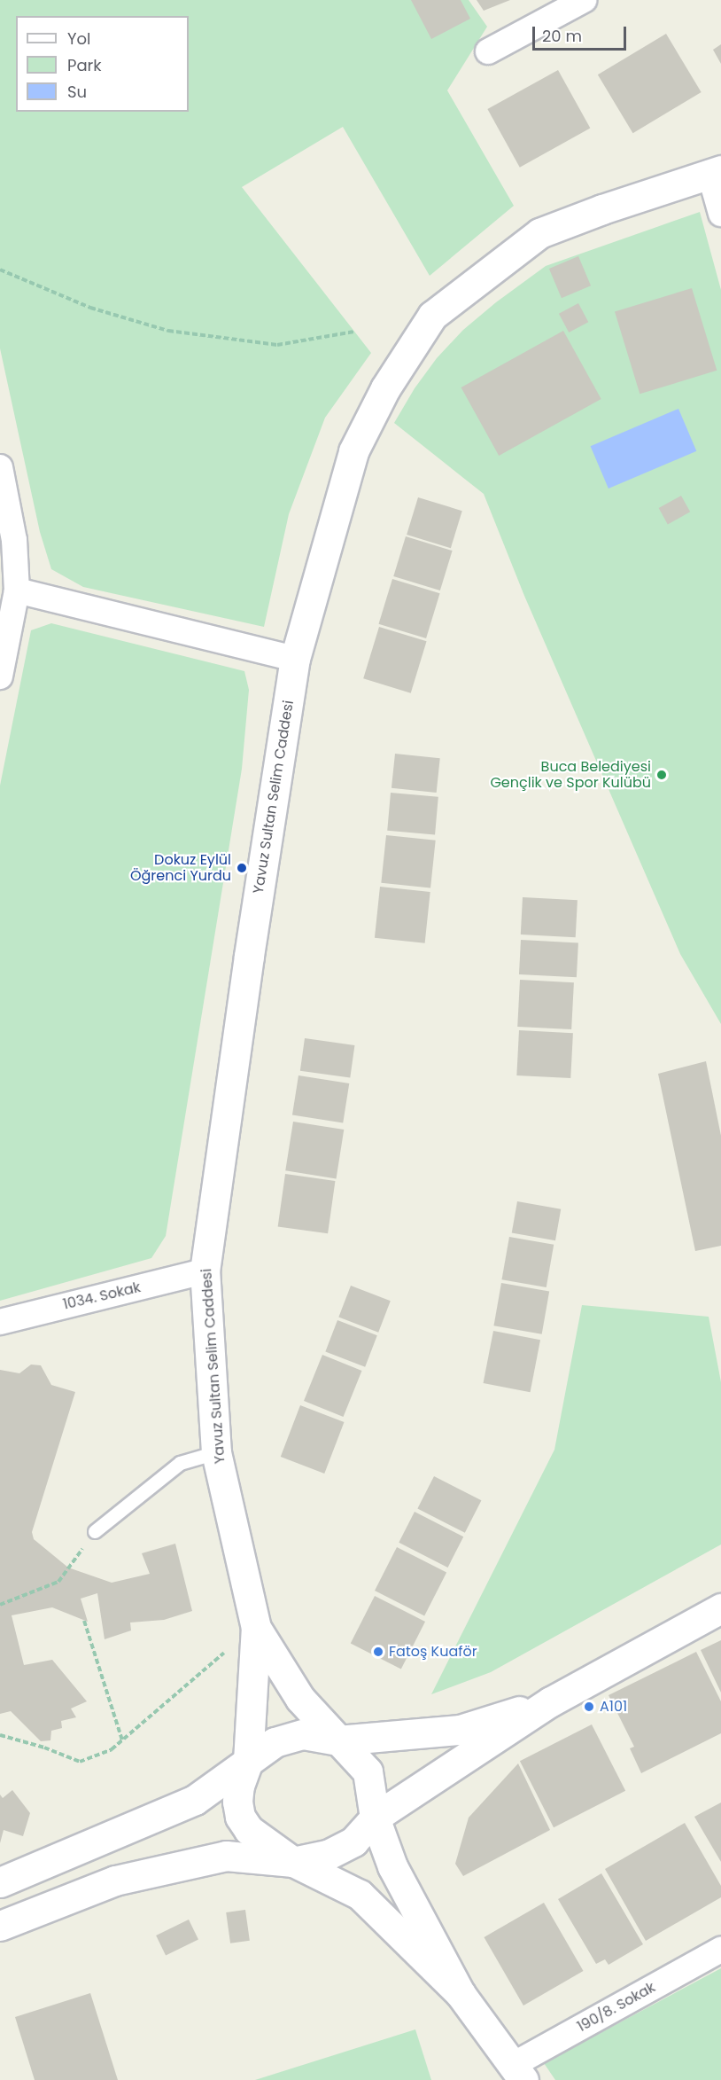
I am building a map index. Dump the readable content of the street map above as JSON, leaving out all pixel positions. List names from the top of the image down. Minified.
{"streets":{"main road":["Yavuz Sultan Selim Caddesi"],"street":["1034. Sokak","190/8. Sokak"]},"crossings":[["Yavuz Sultan Selim Caddesi","1034. Sokak"]],"places":["Buca Belediyesi Gençlik ve Spor Kulübü","Dokuz Eylül Öğrenci Yurdu","Fatoş Kuaför","A101"],"legend":["Yol","Park","Su"],"scale_bar":"20 m"}
